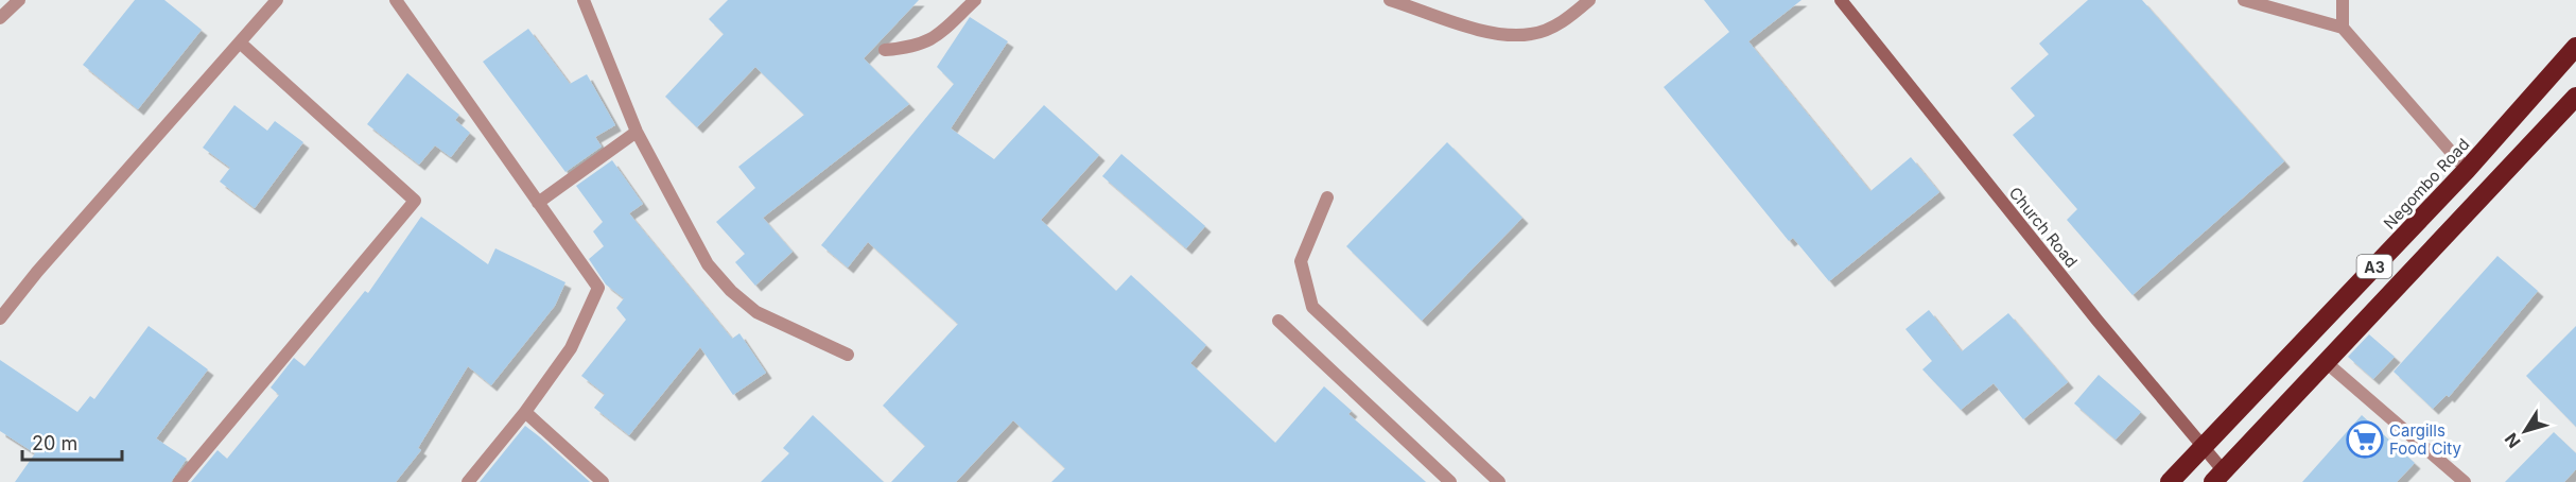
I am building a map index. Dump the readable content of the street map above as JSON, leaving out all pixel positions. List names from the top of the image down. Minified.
{"streets":{"highway":["Negombo Road","A3"],"street":["Church Road"]},"crossings":[["Negombo Road","Church Road"],["Church Road","A3"]],"places":{"supermarket":["Cargills Food City"]},"scale_bar":"20 m","north":"bottom left"}
